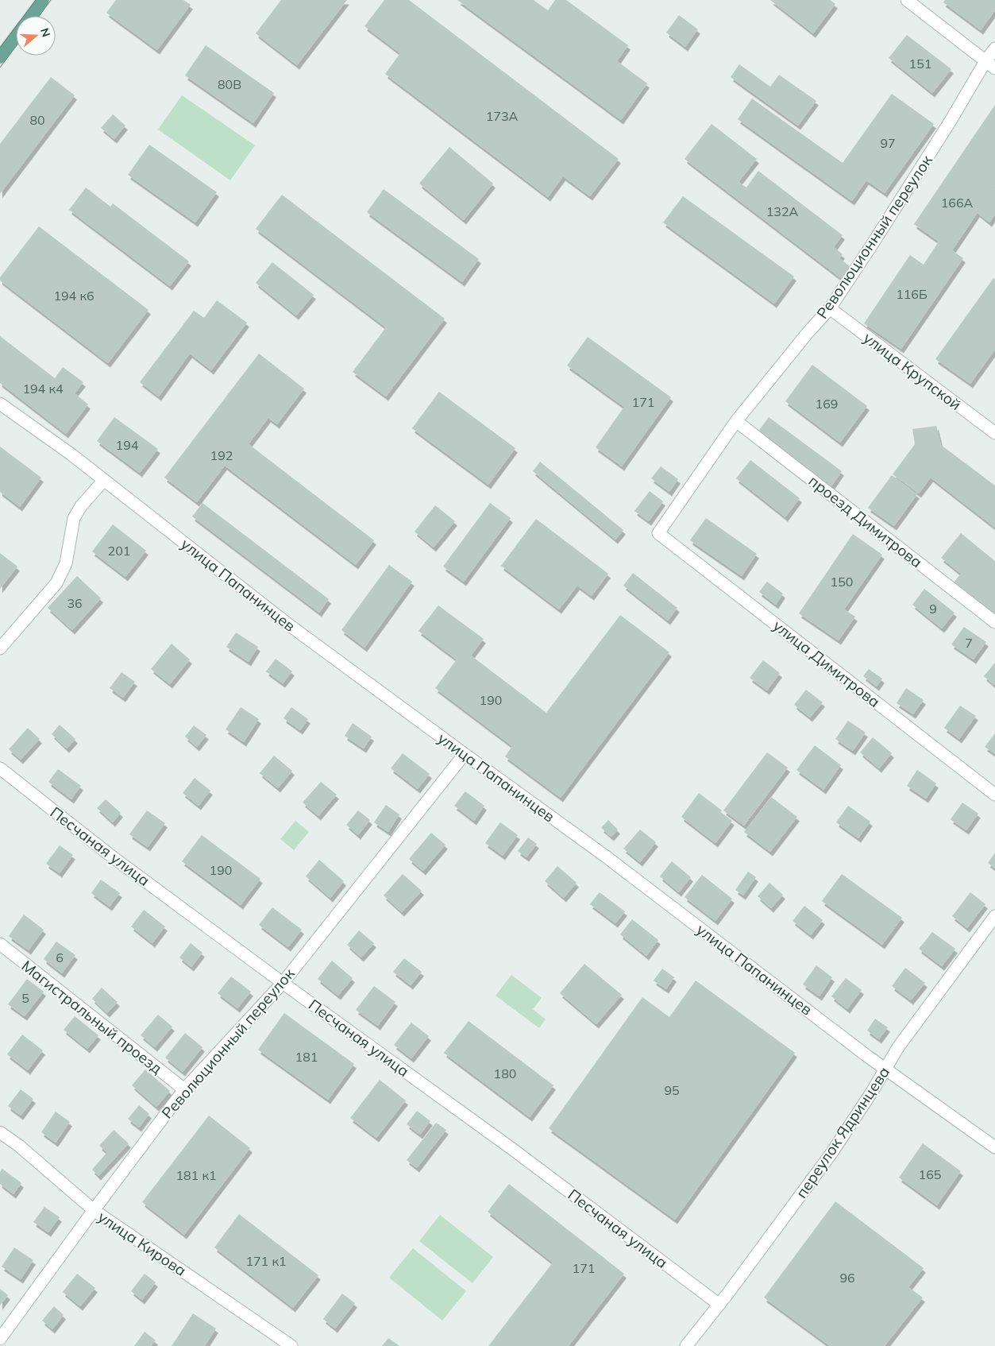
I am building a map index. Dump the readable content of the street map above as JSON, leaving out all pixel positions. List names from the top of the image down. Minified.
{"streets":{"street":["Революционный переулок","улица Крупской","проезд Димитрова","улица Папанинцев","улица Димитрова","Песчаная улица","Магистральный проезд","переулок Ядринцева","улица Кирова"]},"crossings":[["Революционный переулок","улица Крупской"],["Революционный переулок","проезд Димитрова"],["Революционный переулок","улица Папанинцев"],["Революционный переулок","улица Димитрова"],["Революционный переулок","Песчаная улица"],["Революционный переулок","Магистральный проезд"],["Революционный переулок","улица Кирова"],["улица Папанинцев","переулок Ядринцева"],["Песчаная улица","переулок Ядринцева"]],"house_numbers":["151","80В","173А","80","97","166А","132А","116Б","194 к6","194 к4","171","169","194","192","201","150","36","9","7","190","190","6","5","181","180","95","165","181 к1","171 к1","171","96"],"north":"right"}
